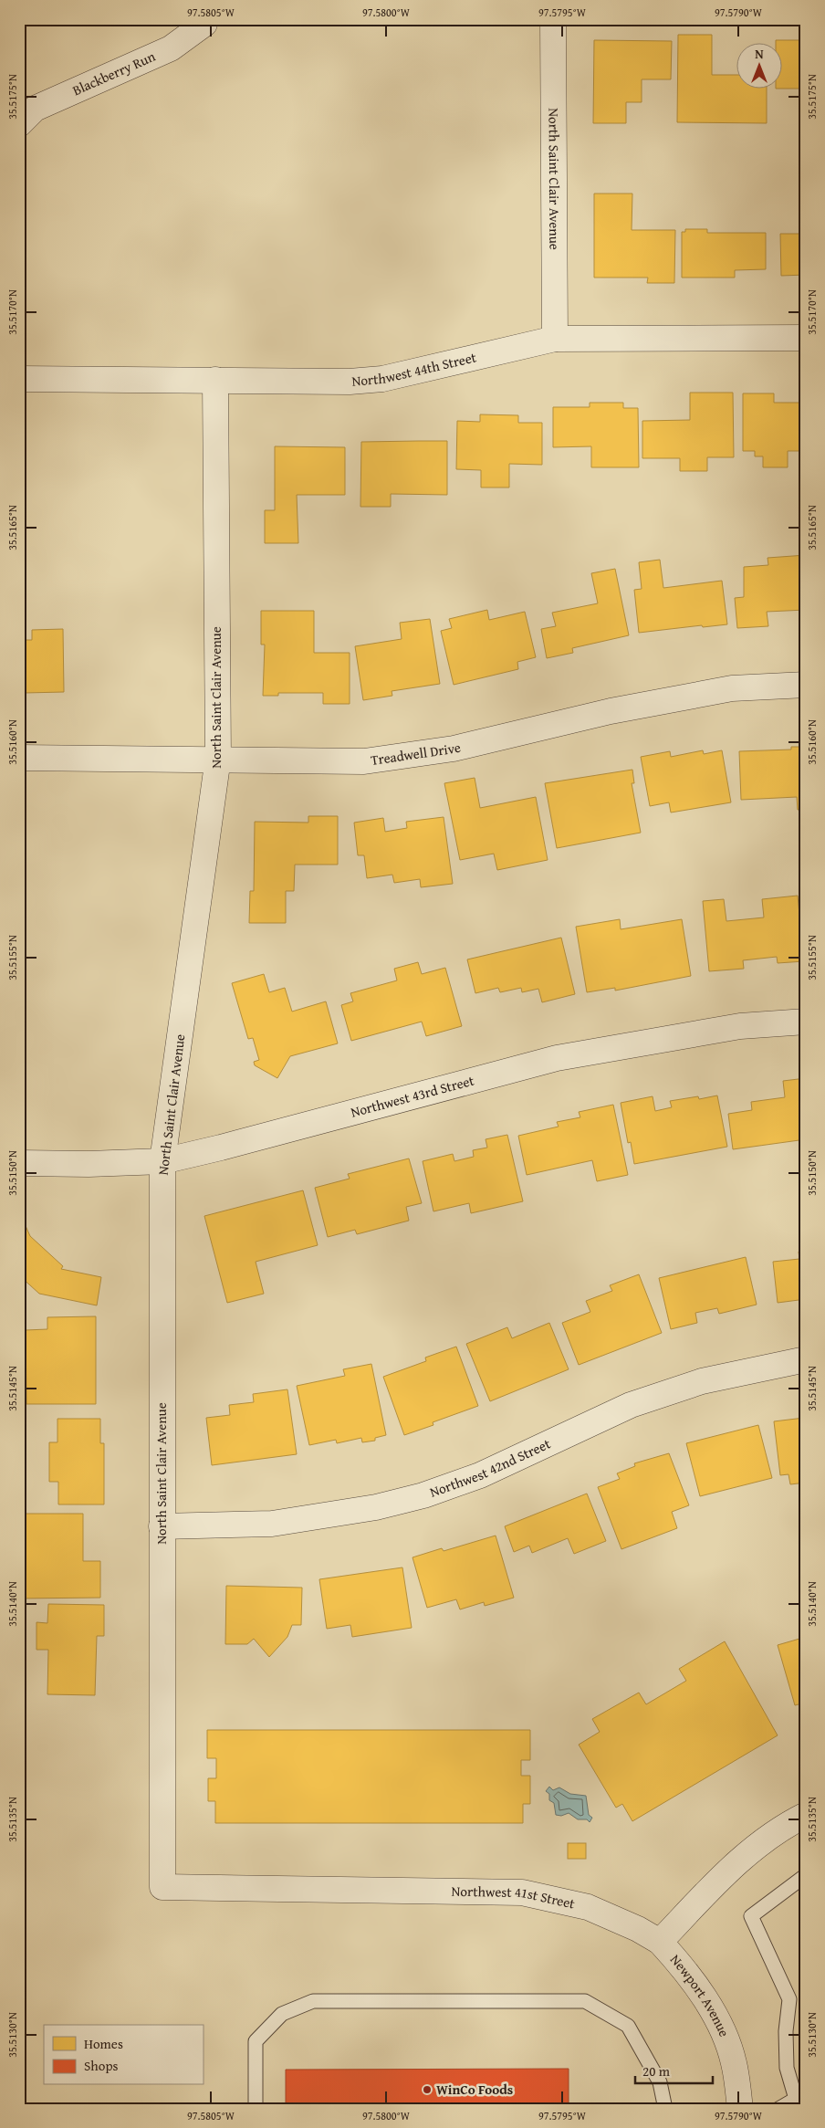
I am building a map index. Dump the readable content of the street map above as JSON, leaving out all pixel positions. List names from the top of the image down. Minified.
{"streets":{"street":["Blackberry Run","North Saint Clair Avenue","Northwest 44th Street","Treadwell Drive","Northwest 43rd Street","Northwest 42nd Street","Northwest 41st Street","Newport Avenue"]},"crossings":[["North Saint Clair Avenue","Northwest 44th Street"],["North Saint Clair Avenue","Treadwell Drive"],["North Saint Clair Avenue","Northwest 43rd Street"],["North Saint Clair Avenue","Northwest 42nd Street"],["North Saint Clair Avenue","Northwest 41st Street"],["Northwest 41st Street","Newport Avenue"]],"places":["WinCo Foods"],"legend":["Homes","Shops"],"scale_bar":"20 m","north":"top","coordinates":["97.5805°W","97.5800°W","97.5795°W","97.5790°W","35.5175°N","35.5170°N","35.5165°N","35.5160°N","35.5155°N","35.5150°N","35.5145°N","35.5140°N","35.5135°N","35.5130°N"]}
